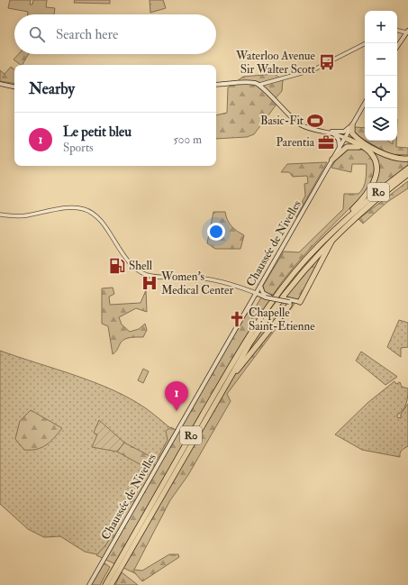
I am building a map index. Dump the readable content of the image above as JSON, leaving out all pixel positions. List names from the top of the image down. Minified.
{"streets":{"highway":["R0"],"main road":["Chaussée de Nivelles"]},"places":{"bus stop":["Waterloo Avenue Sir Walter Scott"],"sports":["Basic-Fit"],"office":["Parentia"],"fuel station":["Shell"],"hospital":["Women’s Medical Center"],"church":["Chapelle Saint-Etienne"]},"page":{"map_buttons":["+","−"],"search":"Search here","heading":"Nearby","list":[{"mark":"1","name":"Le petit bleu","note":"Sports","value":"500 m"}],"pins":"1"}}
